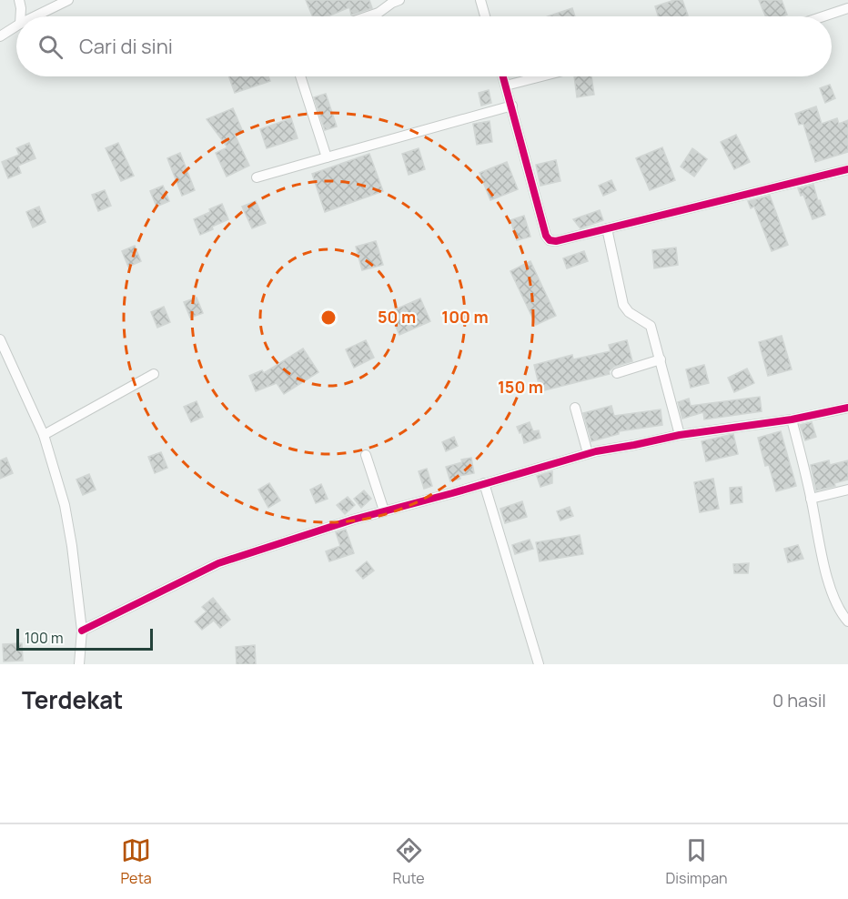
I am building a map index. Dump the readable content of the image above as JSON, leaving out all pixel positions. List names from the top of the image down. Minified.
{"scale_bar":"100 m","page":{"search":"Cari di sini","scale":"100 m","heading":["Terdekat","0 hasil"],"nav":["Peta","Rute","Disimpan"]},"rings":["50 m","100 m","150 m"]}
